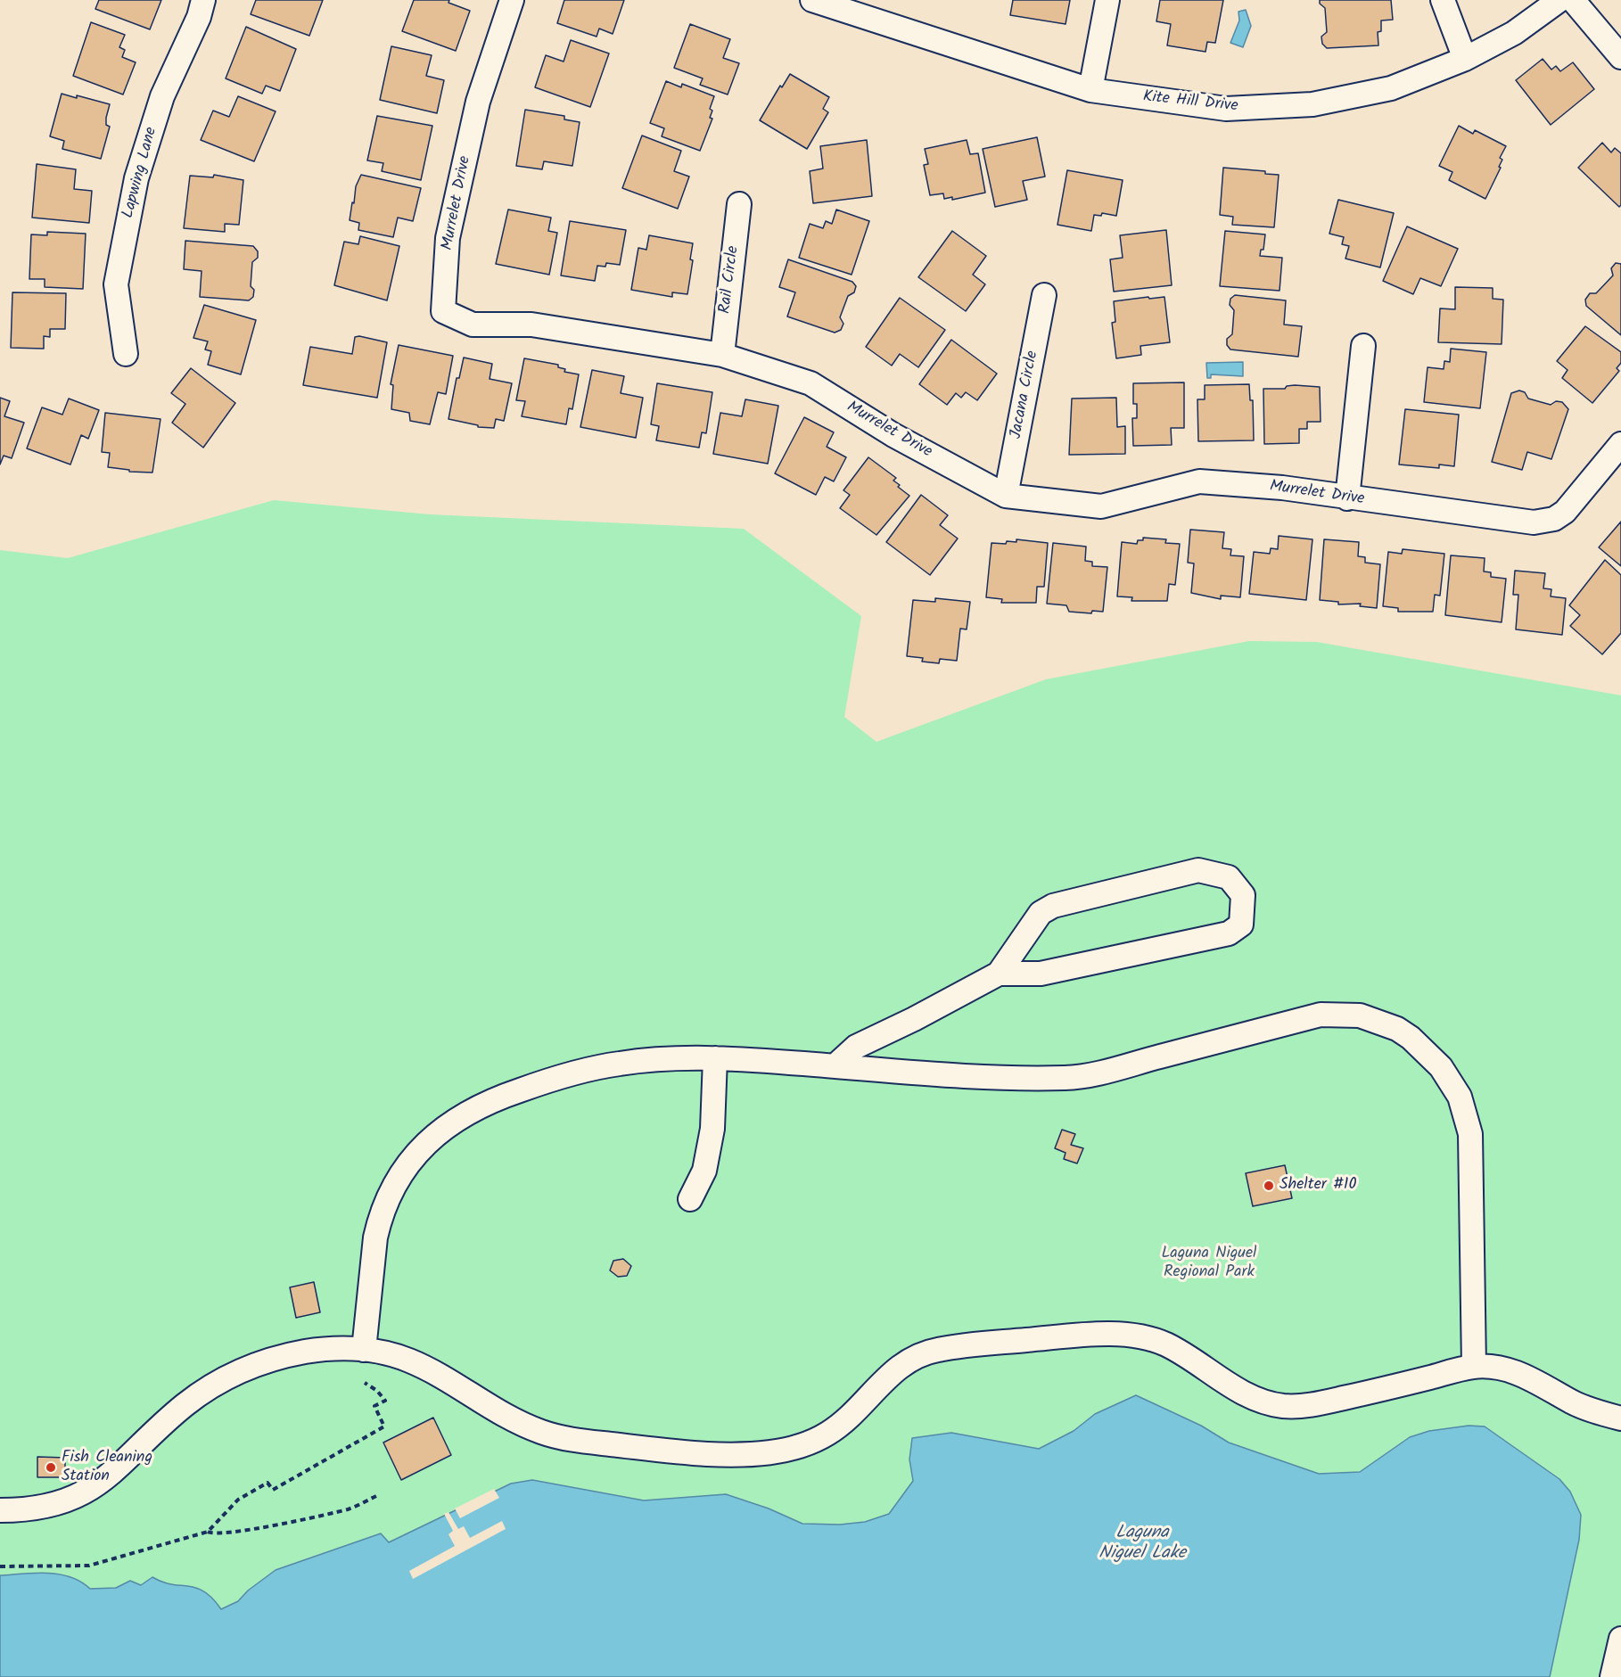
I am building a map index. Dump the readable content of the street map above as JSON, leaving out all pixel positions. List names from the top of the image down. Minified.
{"streets":{"street":["Kite Hill Drive","Lapwing Lane","Murrelet Drive","Rail Circle","Jacana Circle"]},"crossings":[["Murrelet Drive","Rail Circle"],["Murrelet Drive","Jacana Circle"]],"water":["Laguna Niguel Lake"],"parks":["Laguna Niguel Regional Park"],"places":["Shelter #10","Fish Cleaning Station"]}
